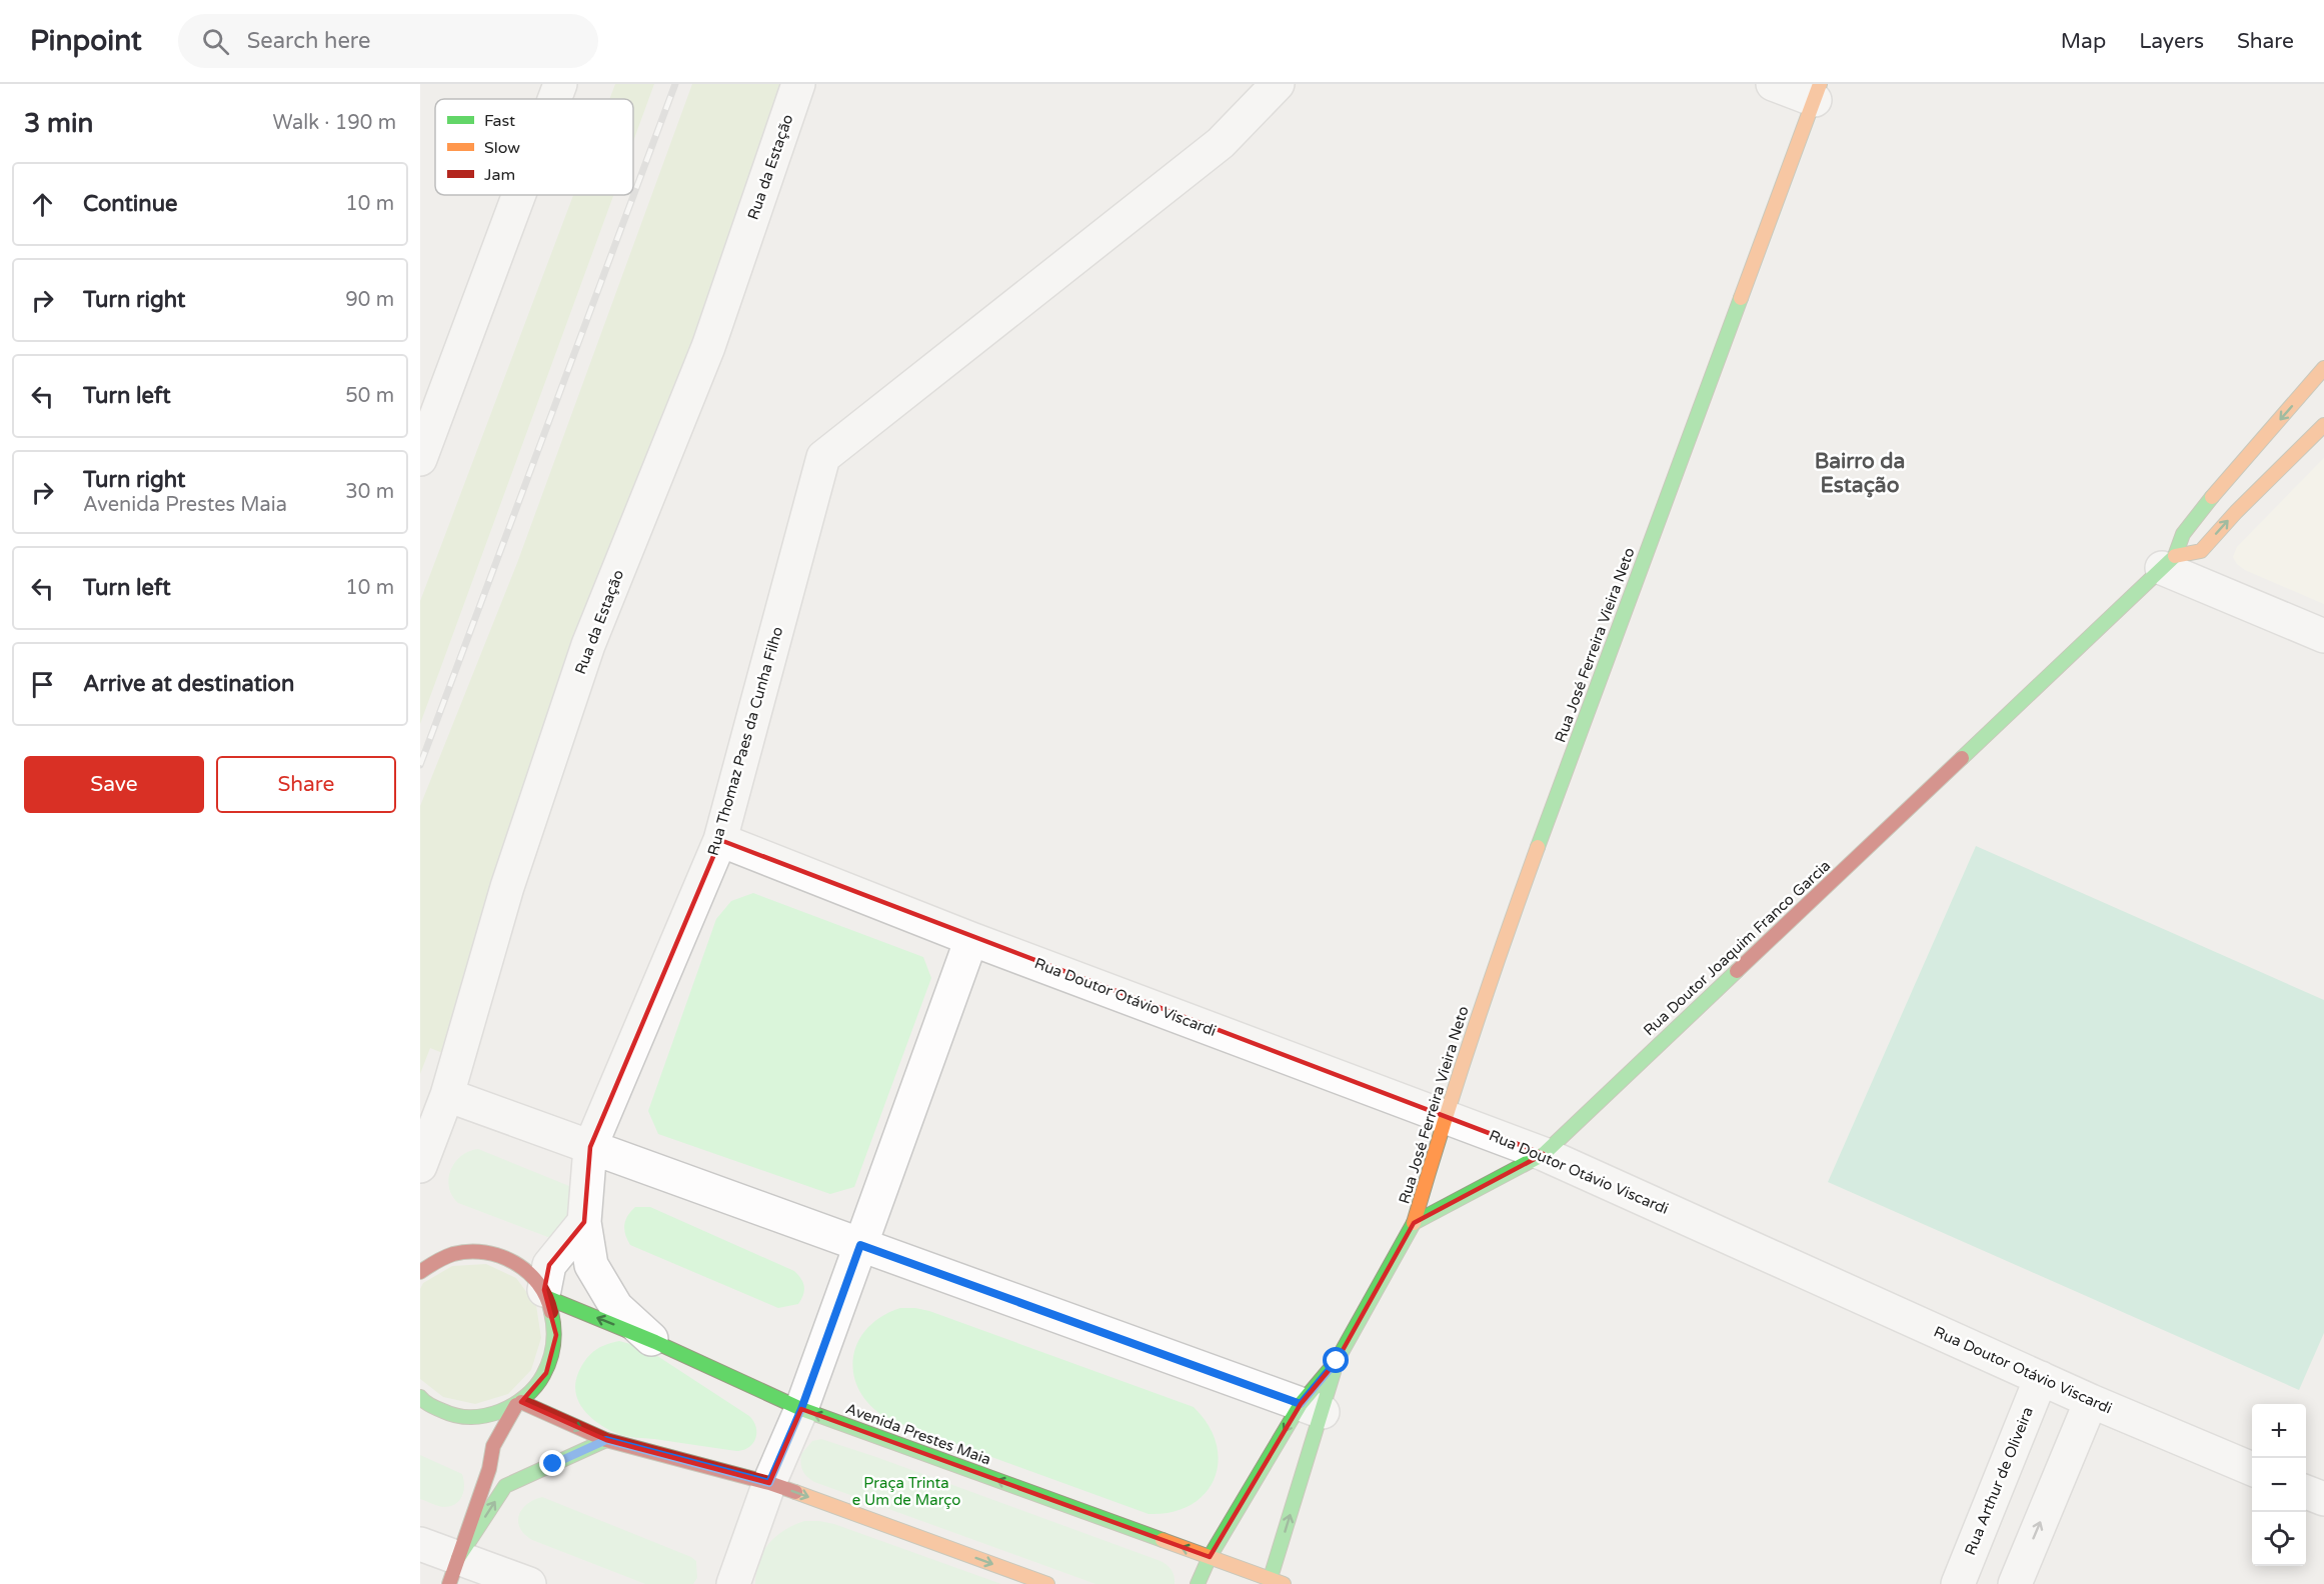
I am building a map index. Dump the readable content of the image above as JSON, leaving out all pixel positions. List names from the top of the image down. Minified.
{"streets":{"street":["Rua da Estação","Rua José Ferreira Vieira Neto","Rua Thomaz Paes da Cunha Filho","Rua Doutor Joaquim Franco Garcia","Rua Doutor Otávio Viscardi","Avenida Prestes Maia","Rua Arthur de Oliveira"]},"crossings":[["Rua José Ferreira Vieira Neto","Rua Doutor Joaquim Franco Garcia"],["Rua José Ferreira Vieira Neto","Rua Doutor Otávio Viscardi"],["Rua Thomaz Paes da Cunha Filho","Rua Doutor Otávio Viscardi"],["Rua Thomaz Paes da Cunha Filho","Avenida Prestes Maia"],["Rua Doutor Joaquim Franco Garcia","Rua Doutor Otávio Viscardi"],["Rua Doutor Otávio Viscardi","Rua Arthur de Oliveira"]],"districts":["Bairro da Estação"],"parks":["Praça Trinta e Um de Março"],"legend":["Fast","Slow","Jam"],"page":{"header":"Pinpoint","search":"Search here","nav":["Map","Layers","Share"],"heading":["3 min","Walk · 190 m"],"list":[["Continue","10 m"],["Turn right","90 m"],["Turn left","50 m"],["Turn right","Avenida Prestes Maia","30 m"],["Turn left","10 m"],"Arrive at destination"],"buttons":["Save","Share"],"map_buttons":["+","−"]}}
